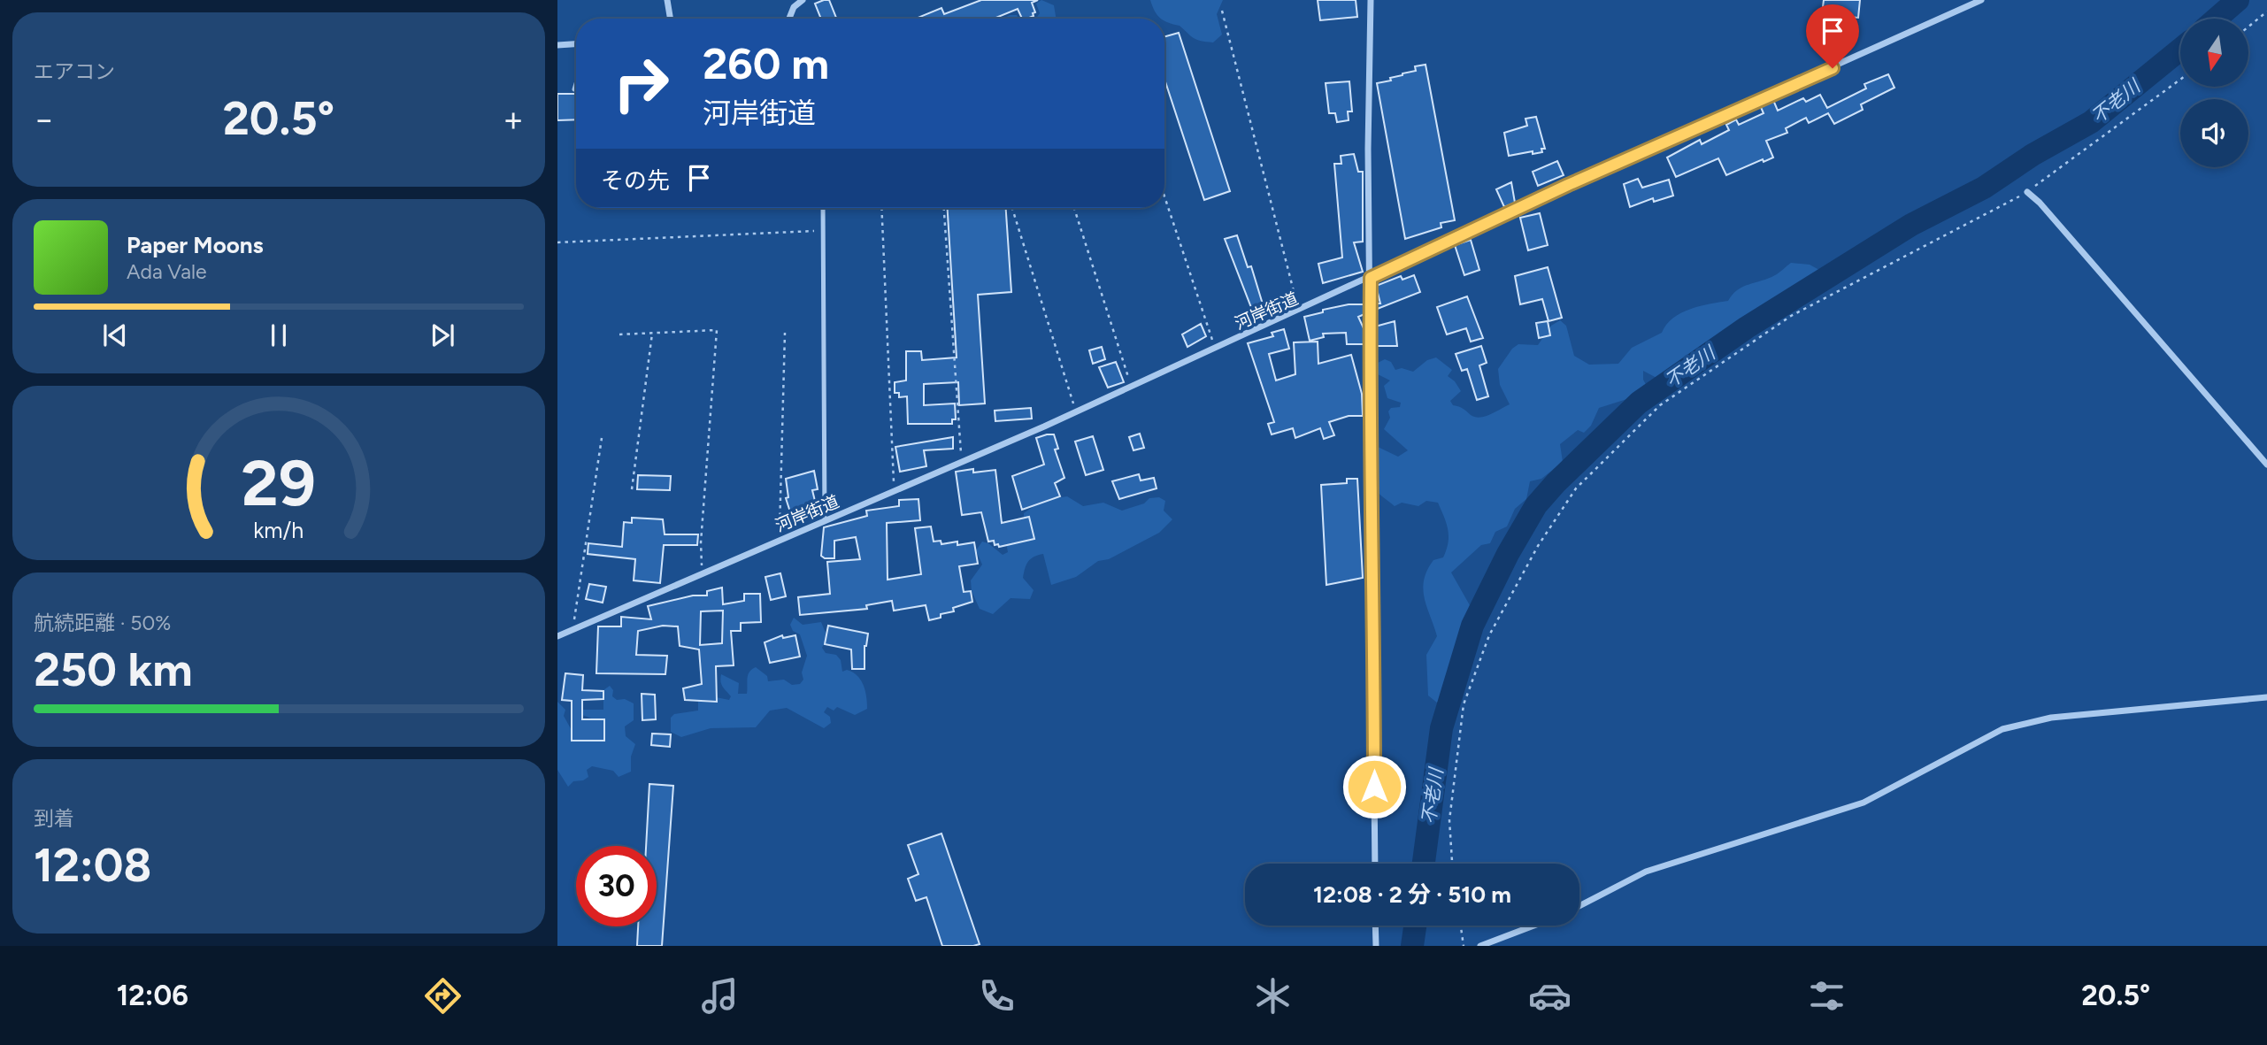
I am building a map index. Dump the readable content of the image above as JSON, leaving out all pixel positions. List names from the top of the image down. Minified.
{"streets":{"street":["河岸街道"]},"water":["不老川"],"north":"bottom","page":{"tile":["エアコン",["航続距離 · 50%","250 km"],["到着","12:08"]],"turn":["260 m","河岸街道"],"heat":["−","20.5°","+"],"then":"その先","song":["Paper Moons","Ada Vale"],"limit":"30","trip":"12:08 · 2 分 · 510 m","tabs":["12:06","20.5°"],"gauge":["29","km/h"]}}
